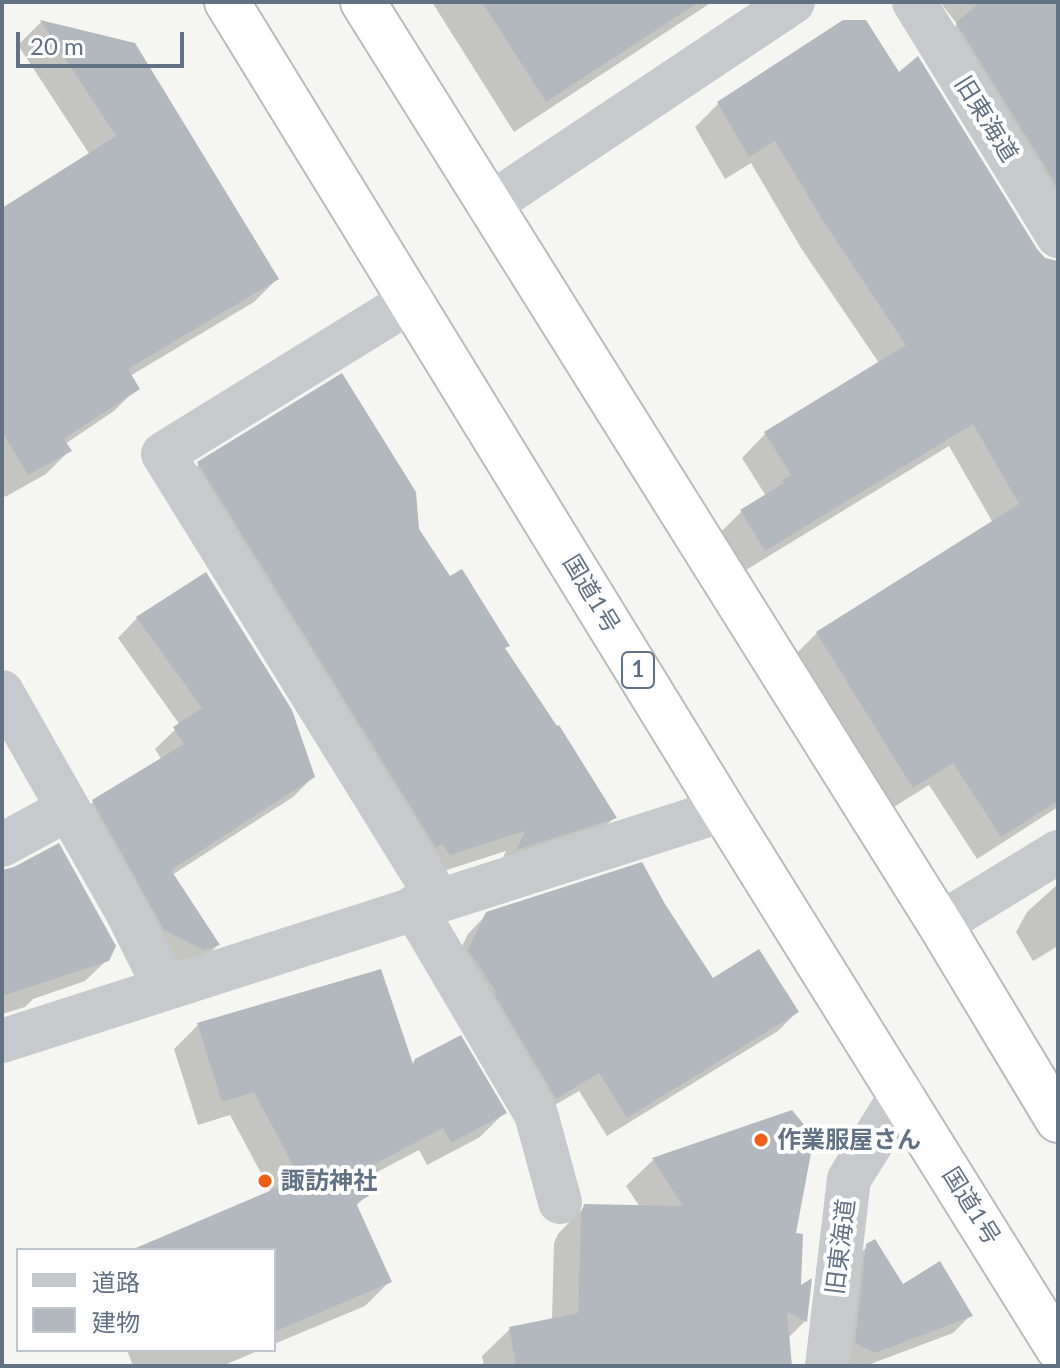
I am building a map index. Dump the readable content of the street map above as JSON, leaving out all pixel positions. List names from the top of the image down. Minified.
{"streets":{"highway":["国道1号","1"],"street":["旧東海道"]},"crossings":[["旧東海道","国道1号"]],"places":["作業服屋さん","諏訪神社"],"legend":["道路","建物"],"scale_bar":"20 m"}
